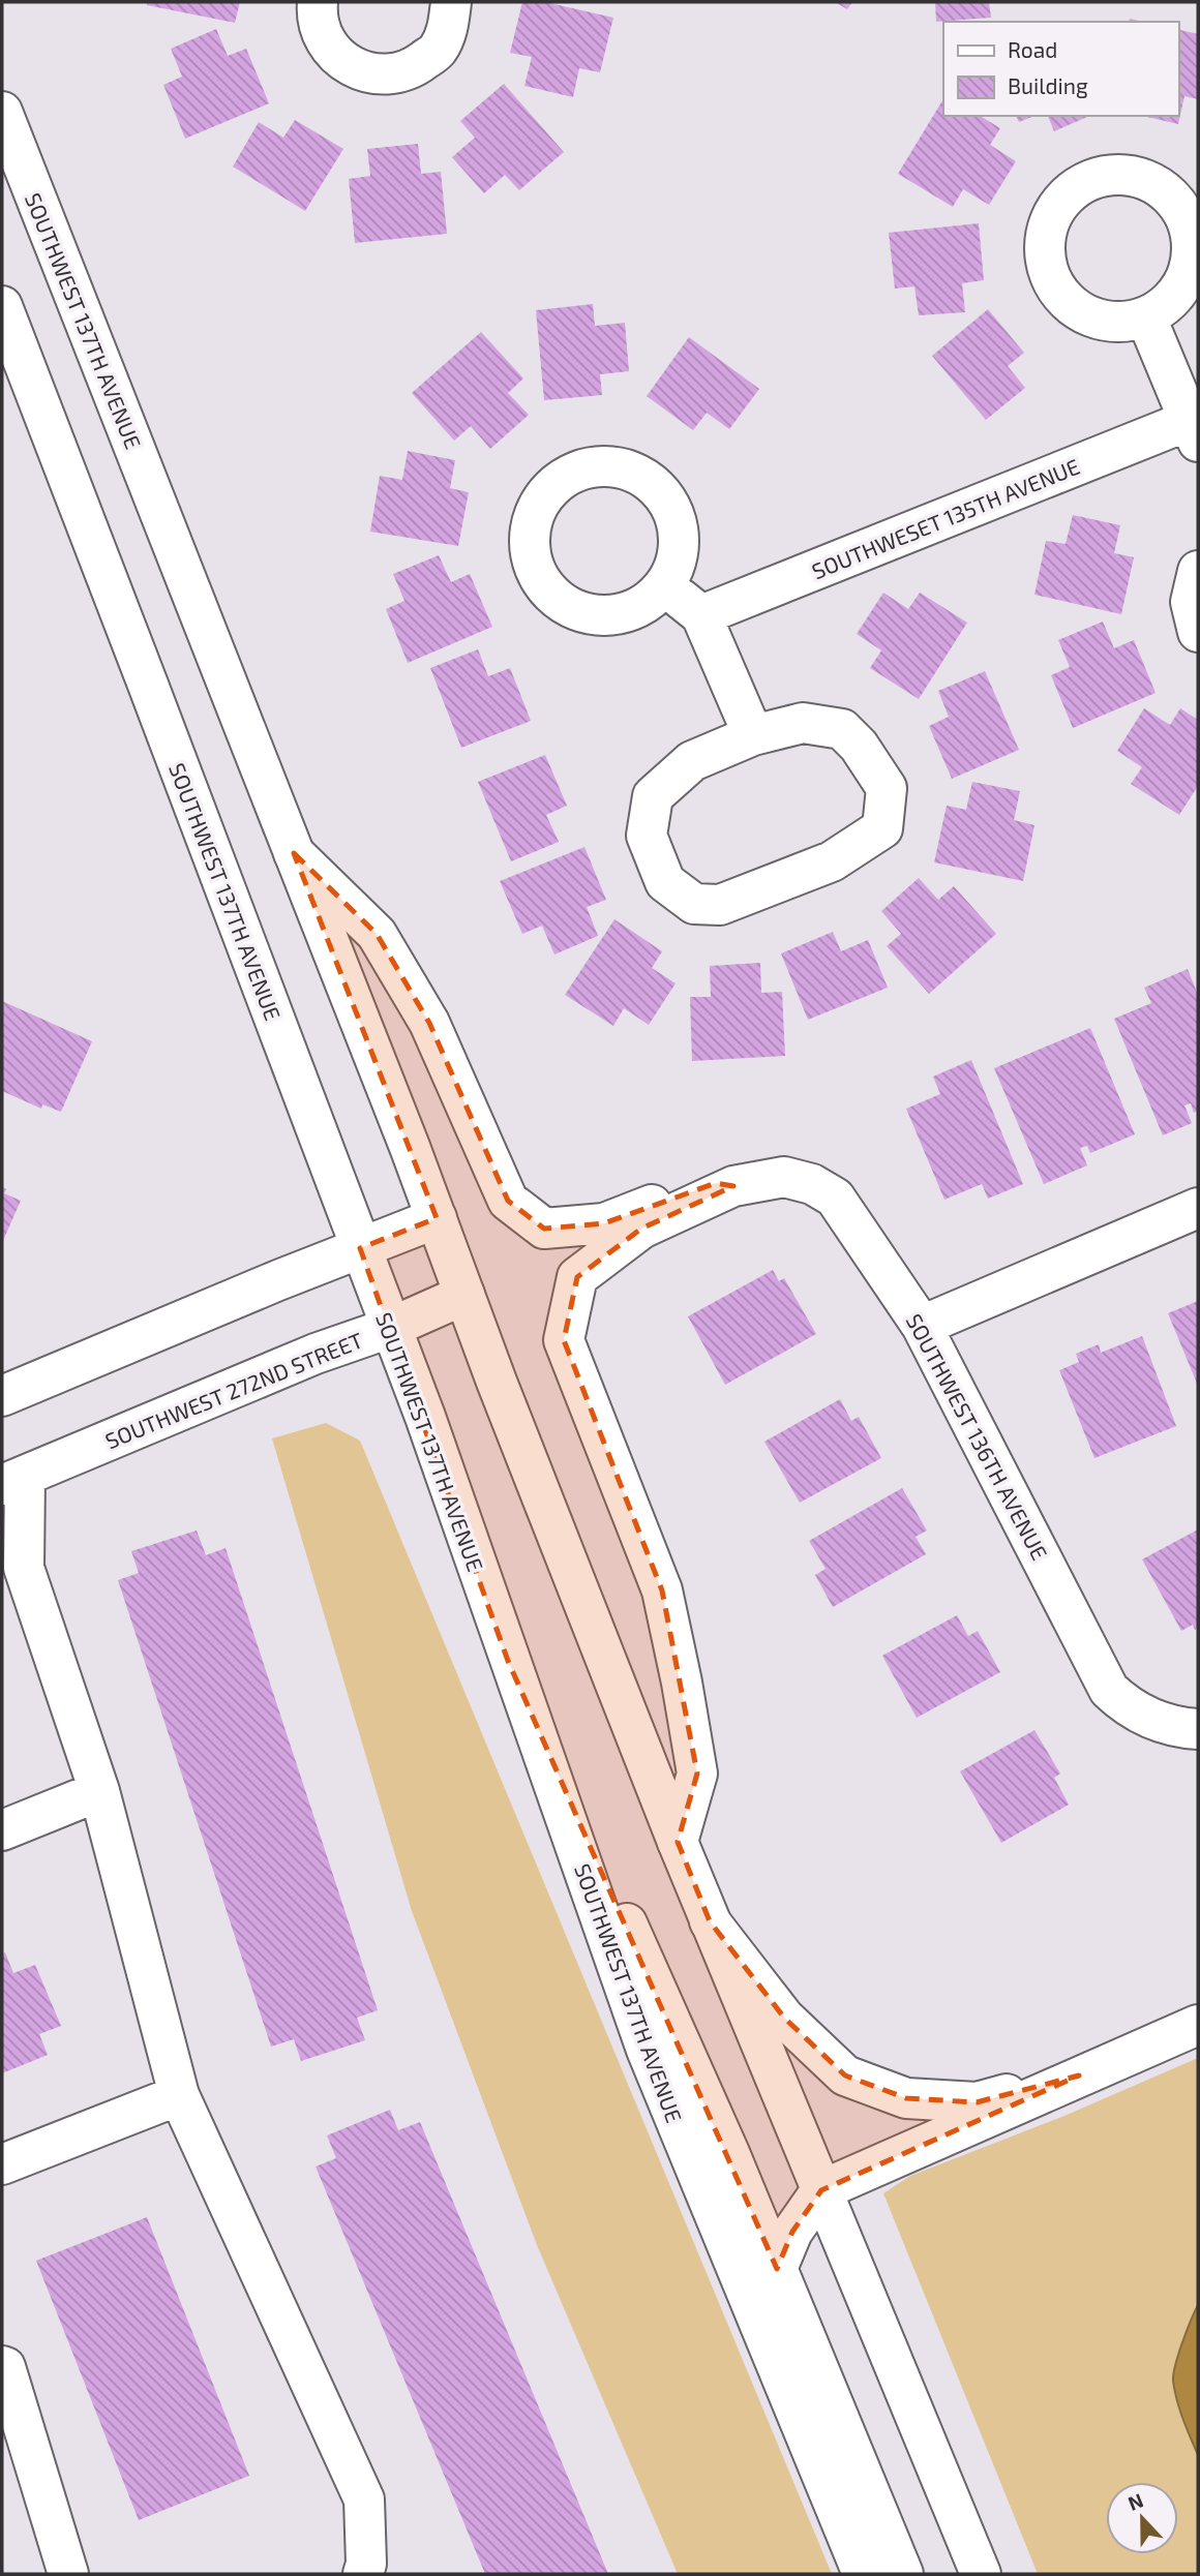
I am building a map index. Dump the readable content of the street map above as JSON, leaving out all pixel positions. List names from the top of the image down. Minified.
{"streets":{"main road":["SOUTHWEST 137TH AVENUE","SOUTHWESET 135TH AVENUE","SOUTHWEST 272ND STREET","SOUTHWEST 136TH AVENUE"]},"crossings":[["SOUTHWEST 137TH AVENUE","SOUTHWEST 272ND STREET"],["SOUTHWEST 137TH AVENUE","SOUTHWEST 136TH AVENUE"]],"legend":["Road","Building"],"north":"top"}
